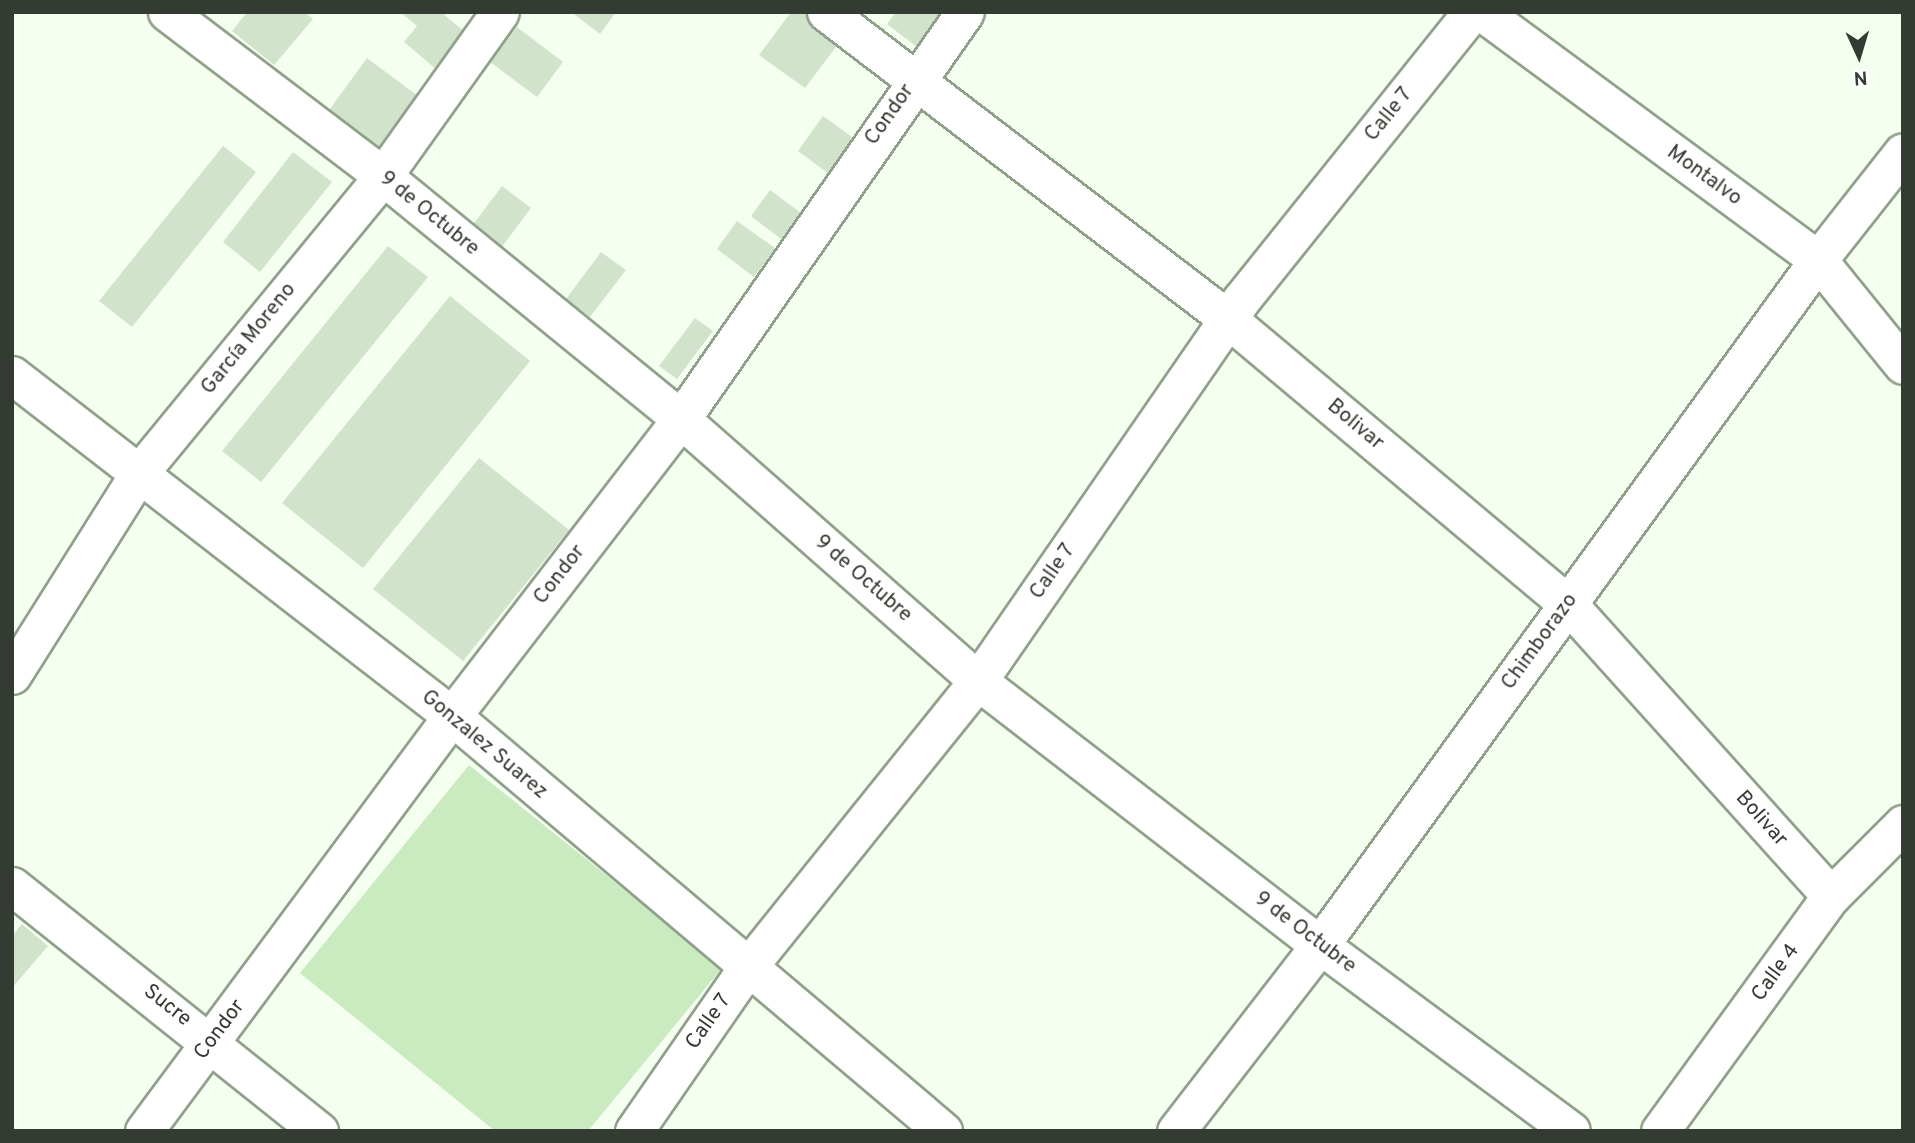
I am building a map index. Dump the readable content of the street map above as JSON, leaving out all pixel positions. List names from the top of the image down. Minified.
{"streets":{"street":["Condor","Calle 7","Montalvo","9 de Octubre","García Moreno","Bolivar","Chimborazo","Gonzalez Suarez","Calle 4","Sucre"]},"crossings":[["Condor","9 de Octubre"],["Condor","Bolivar"],["Condor","Gonzalez Suarez"],["Condor","Sucre"],["Calle 7","9 de Octubre"],["Calle 7","Bolivar"],["Calle 7","Gonzalez Suarez"],["Montalvo","Chimborazo"],["9 de Octubre","García Moreno"],["9 de Octubre","Chimborazo"],["García Moreno","Gonzalez Suarez"],["Bolivar","Chimborazo"],["Bolivar","Calle 4"]],"north":"bottom"}
